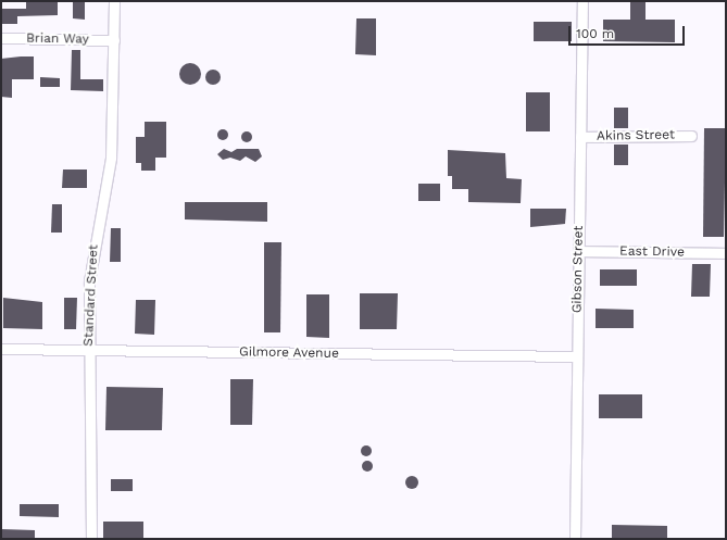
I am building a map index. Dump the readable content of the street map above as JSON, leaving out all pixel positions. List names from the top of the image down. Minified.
{"streets":{"street":["Brian Way","Akins Street","East Drive","Gibson Street","Standard Street","Gilmore Avenue"]},"crossings":[["Brian Way","Standard Street"],["Akins Street","Gibson Street"],["East Drive","Gibson Street"],["Gibson Street","Gilmore Avenue"],["Standard Street","Gilmore Avenue"]],"scale_bar":"100 m"}
